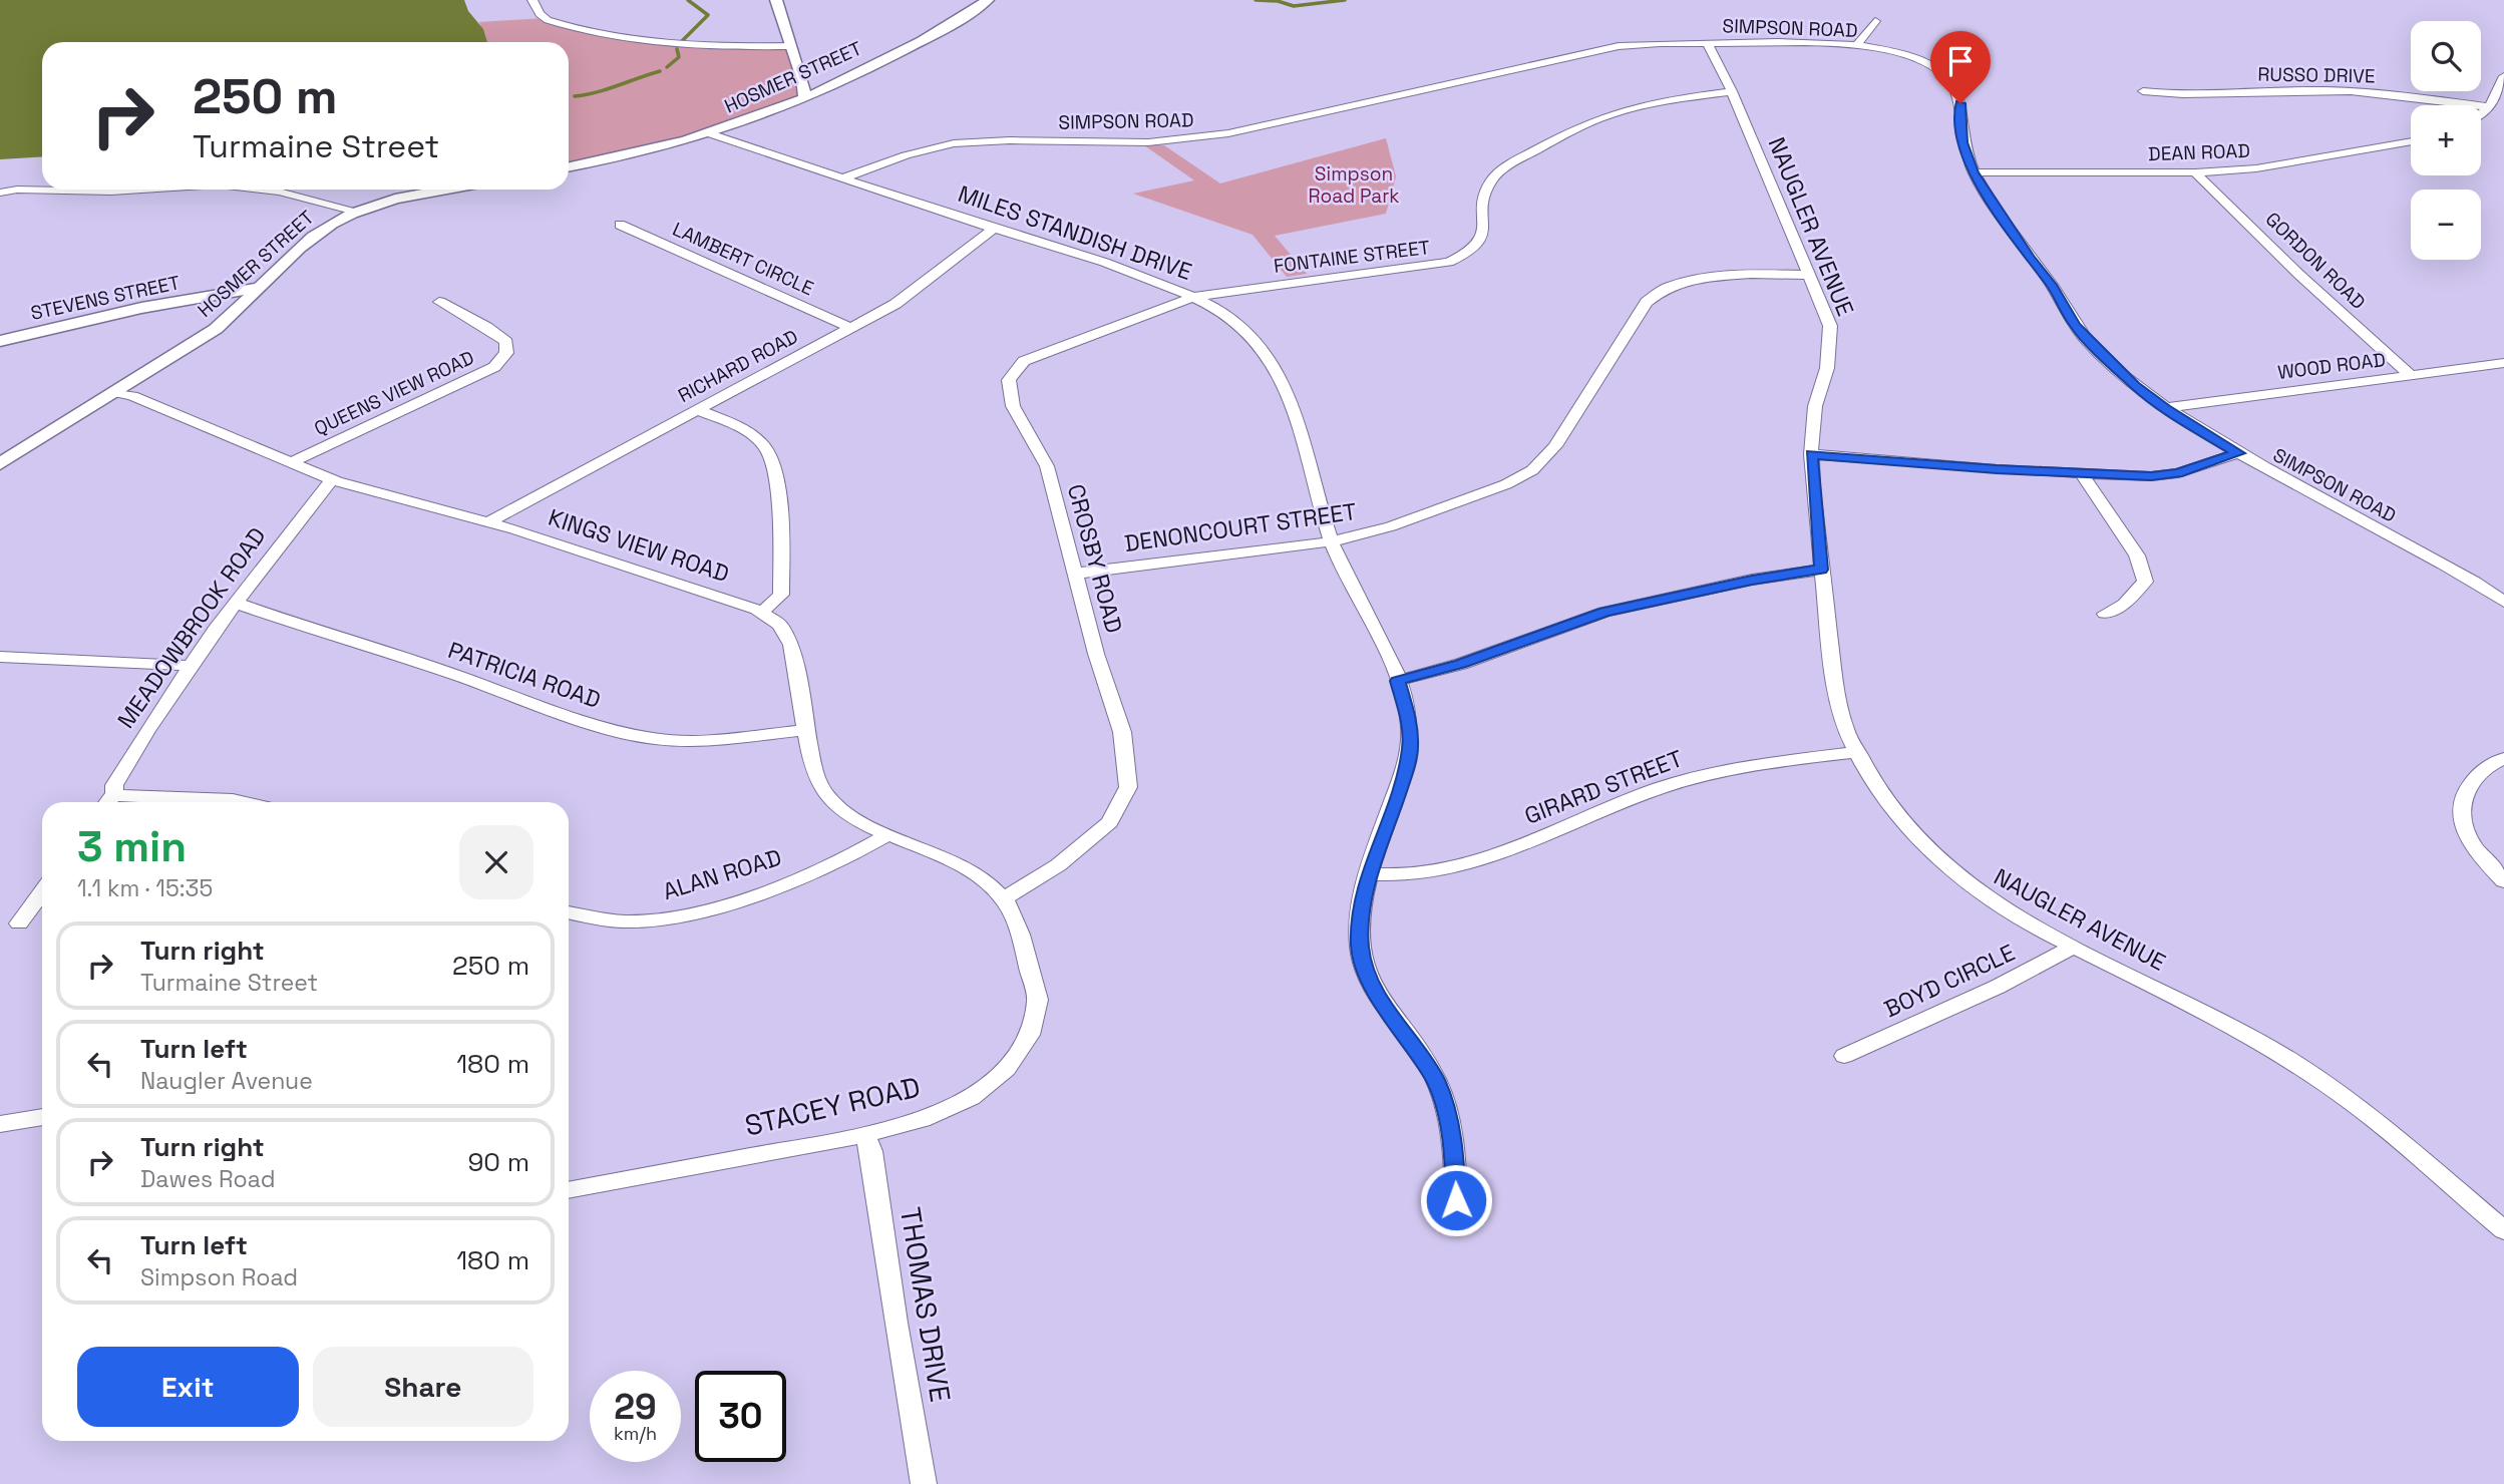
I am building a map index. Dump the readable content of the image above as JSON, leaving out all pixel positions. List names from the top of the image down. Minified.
{"streets":{"street":["SIMPSON ROAD","RUSSO DRIVE","HOSMER STREET","DEAN ROAD","NAUGLER AVENUE","MILES STANDISH DRIVE","FONTAINE STREET","LAMBERT CIRCLE","GORDON ROAD","STEVENS STREET","RICHARD ROAD","WOOD ROAD","QUEENS VIEW ROAD","DENONCOURT STREET","KINGS VIEW ROAD","CROSBY ROAD","MEADOWBROOK ROAD","PATRICIA ROAD","GIRARD STREET","ALAN ROAD","BOYD CIRCLE","STACEY ROAD","THOMAS DRIVE"]},"crossings":[["SIMPSON ROAD","DEAN ROAD"],["SIMPSON ROAD","NAUGLER AVENUE"],["SIMPSON ROAD","MILES STANDISH DRIVE"],["SIMPSON ROAD","WOOD ROAD"],["HOSMER STREET","MILES STANDISH DRIVE"],["HOSMER STREET","STEVENS STREET"],["HOSMER STREET","KINGS VIEW ROAD"],["DEAN ROAD","GORDON ROAD"],["NAUGLER AVENUE","FONTAINE STREET"],["NAUGLER AVENUE","DENONCOURT STREET"],["NAUGLER AVENUE","GIRARD STREET"],["NAUGLER AVENUE","BOYD CIRCLE"],["MILES STANDISH DRIVE","FONTAINE STREET"],["MILES STANDISH DRIVE","RICHARD ROAD"],["MILES STANDISH DRIVE","DENONCOURT STREET"],["MILES STANDISH DRIVE","CROSBY ROAD"],["MILES STANDISH DRIVE","GIRARD STREET"],["FONTAINE STREET","CROSBY ROAD"],["LAMBERT CIRCLE","RICHARD ROAD"],["GORDON ROAD","WOOD ROAD"],["RICHARD ROAD","KINGS VIEW ROAD"],["QUEENS VIEW ROAD","KINGS VIEW ROAD"],["DENONCOURT STREET","CROSBY ROAD"],["KINGS VIEW ROAD","CROSBY ROAD"],["KINGS VIEW ROAD","MEADOWBROOK ROAD"],["KINGS VIEW ROAD","PATRICIA ROAD"],["KINGS VIEW ROAD","ALAN ROAD"],["KINGS VIEW ROAD","STACEY ROAD"],["CROSBY ROAD","STACEY ROAD"],["MEADOWBROOK ROAD","PATRICIA ROAD"],["STACEY ROAD","THOMAS DRIVE"]],"parks":["Simpson Road Park"],"page":{"map_buttons":["+","−"],"turn":["250 m","Turmaine Street"],"heading":["3 min","1.1 km · 15:35"],"list":[{"name":"Turn right","note":"Turmaine Street","value":"250 m"},{"name":"Turn left","note":"Naugler Avenue","value":"180 m"},{"name":"Turn right","note":"Dawes Road","value":"90 m"},{"name":"Turn left","note":"Simpson Road","value":"180 m"}],"buttons":["Exit","Share"],"speed":"29 km/h","limit":"30"}}
